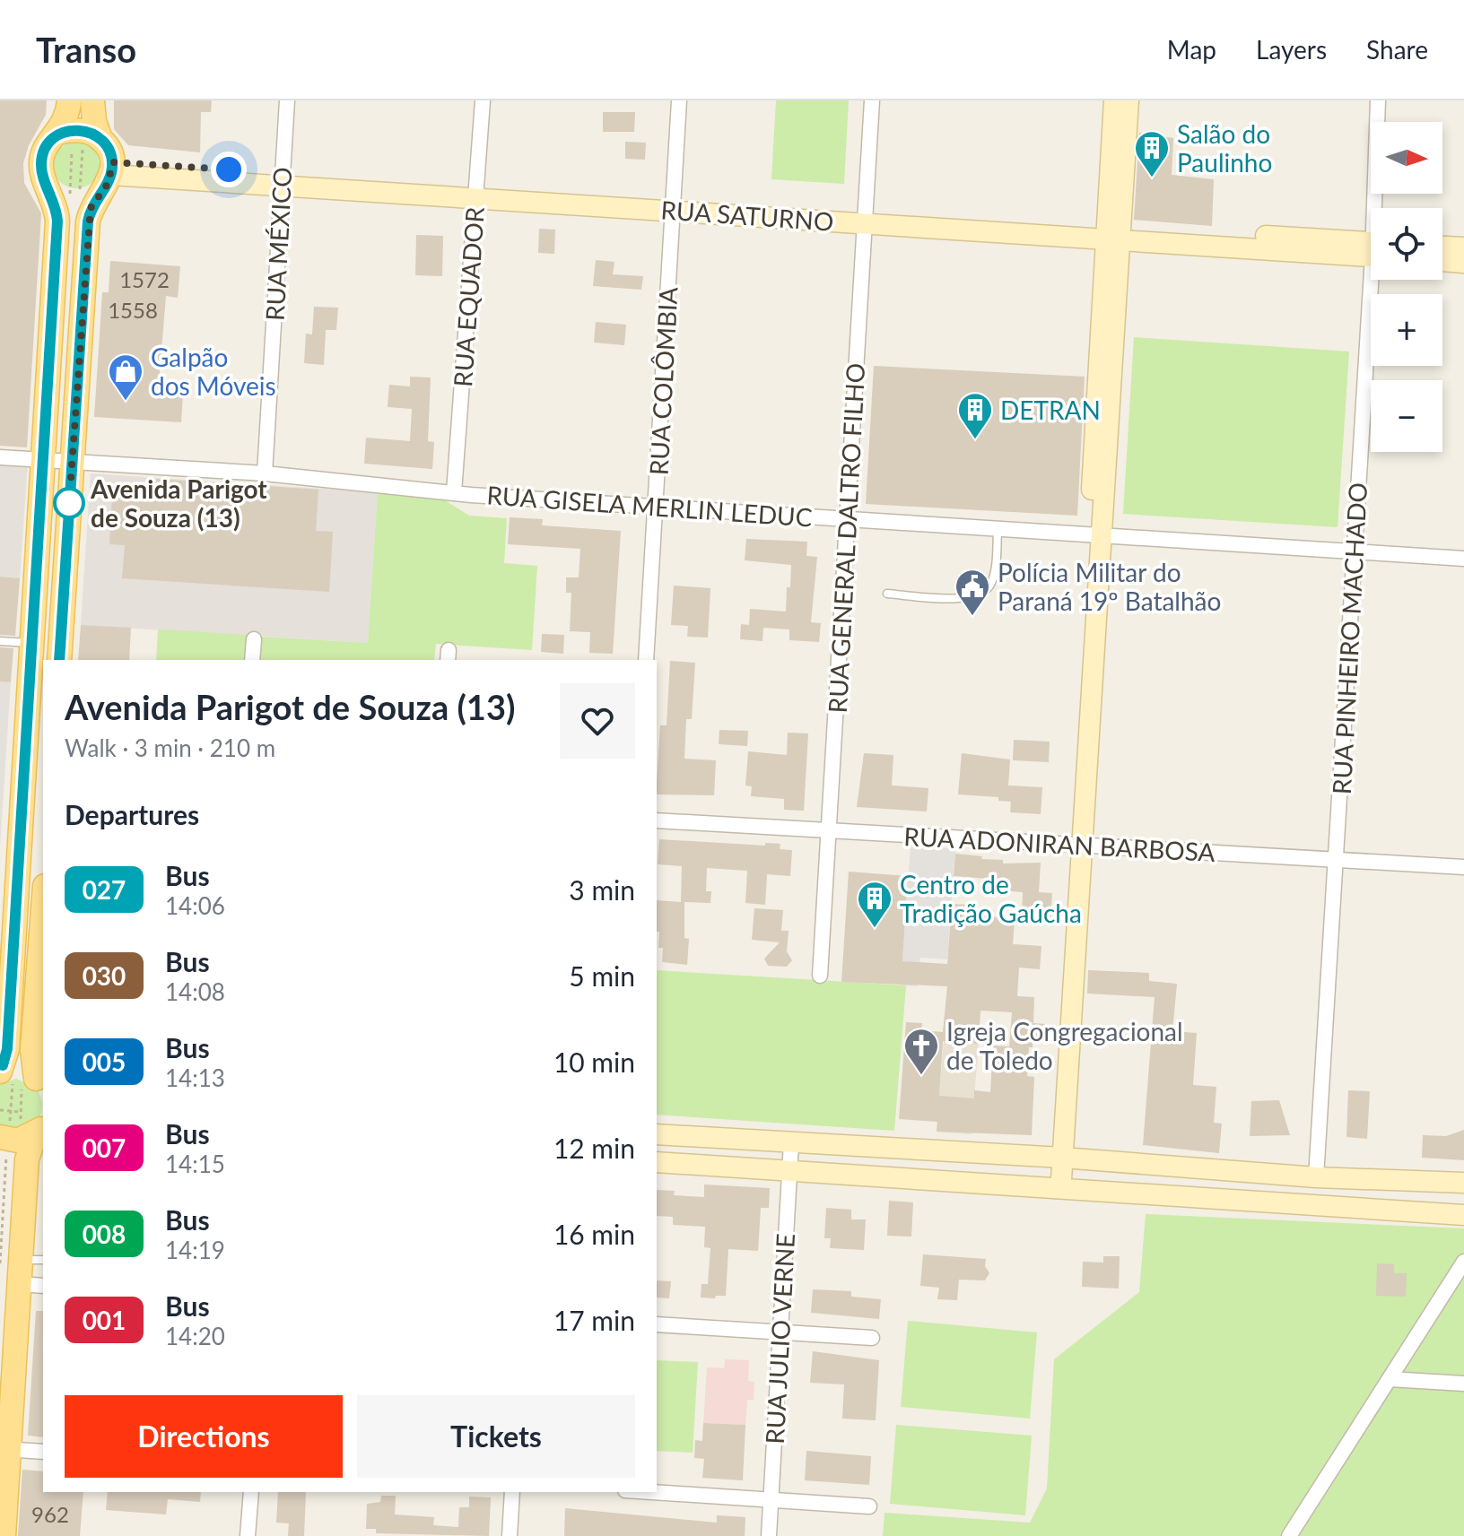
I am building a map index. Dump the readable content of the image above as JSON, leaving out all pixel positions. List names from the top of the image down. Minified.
{"streets":{"street":["RUA SATURNO","RUA MÉXICO","RUA EQUADOR","RUA COLÔMBIA","RUA GISELA MERLIN LEDUC","RUA GENERAL DALTRO FILHO","RUA PINHEIRO MACHADO","RUA ADONIRAN BARBOSA","RUA JULIO VERNE"]},"crossings":[["RUA SATURNO","RUA MÉXICO"],["RUA SATURNO","RUA EQUADOR"],["RUA SATURNO","RUA COLÔMBIA"],["RUA SATURNO","RUA GENERAL DALTRO FILHO"],["RUA MÉXICO","RUA GISELA MERLIN LEDUC"],["RUA EQUADOR","RUA GISELA MERLIN LEDUC"],["RUA COLÔMBIA","RUA GISELA MERLIN LEDUC"],["RUA GISELA MERLIN LEDUC","RUA GENERAL DALTRO FILHO"],["RUA GISELA MERLIN LEDUC","RUA PINHEIRO MACHADO"],["RUA GENERAL DALTRO FILHO","RUA ADONIRAN BARBOSA"],["RUA PINHEIRO MACHADO","RUA ADONIRAN BARBOSA"]],"places":{"building":["Salão do Paulinho","DETRAN","Centro de Tradição Gaúcha"],"shop":["Galpão dos Móveis"],"other":["Avenida Parigot de Souza (13)"],"public building":["Polícia Militar do Paraná 19º Batalhão"],"church":["Igreja Congregacional de Toledo"]},"lines":["bus line 027"],"house_numbers":["1572","1558","962"],"north":"right","page":{"header":"Transo","nav":["Map","Layers","Share"],"map_buttons":["+","−"],"heading":[["Avenida Parigot de Souza (13)","Walk · 3 min · 210 m"],"Departures"],"list":[{"mark":"027","name":"Bus","note":"14:06","value":"3 min"},{"mark":"030","name":"Bus","note":"14:08","value":"5 min"},{"mark":"005","name":"Bus","note":"14:13","value":"10 min"},{"mark":"007","name":"Bus","note":"14:15","value":"12 min"},{"mark":"008","name":"Bus","note":"14:19","value":"16 min"},{"mark":"001","name":"Bus","note":"14:20","value":"17 min"}],"buttons":["Directions","Tickets"]}}
